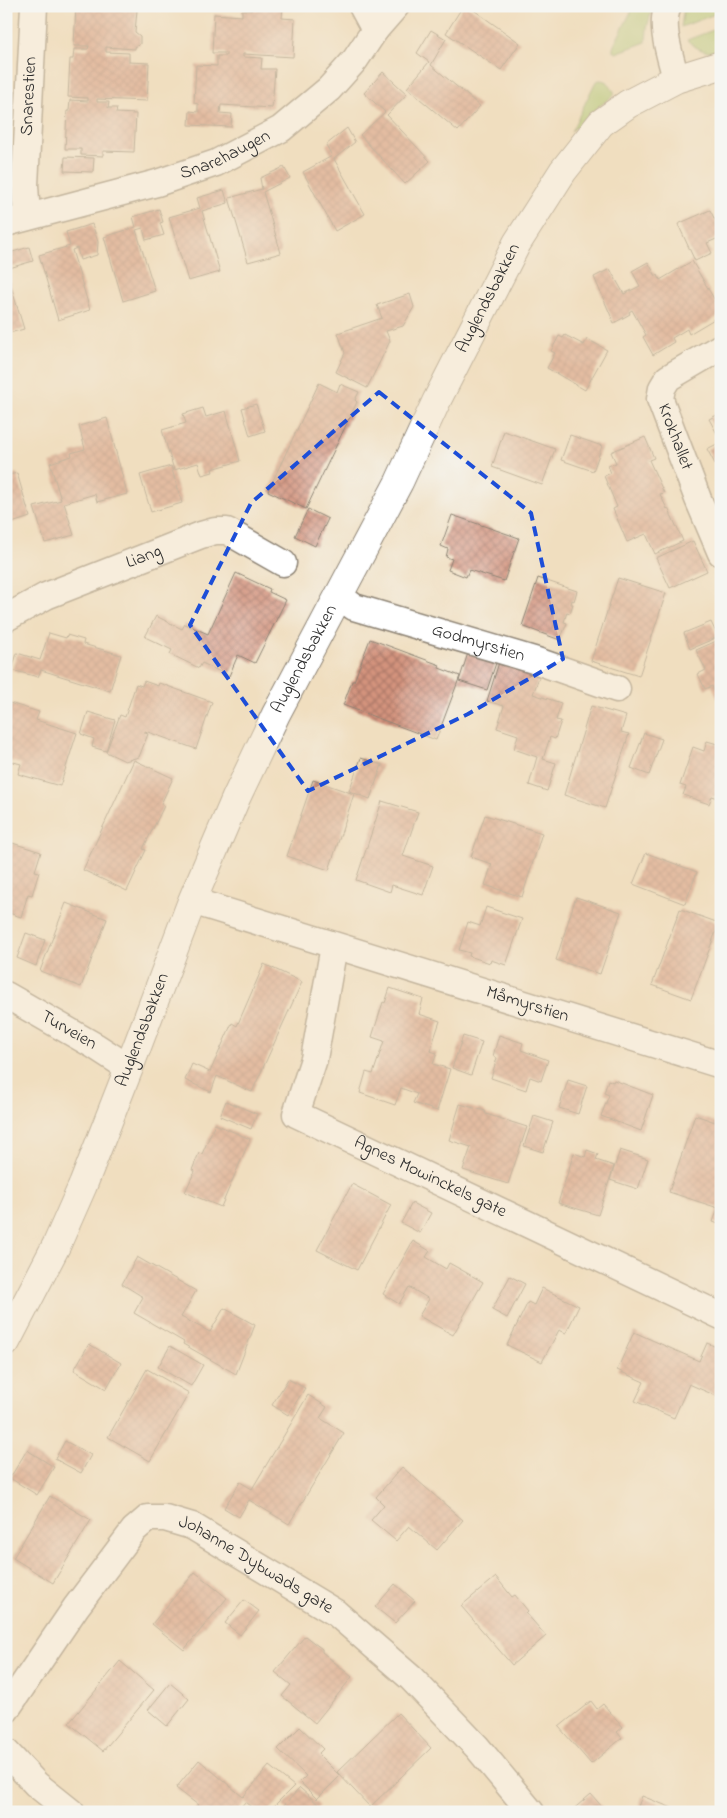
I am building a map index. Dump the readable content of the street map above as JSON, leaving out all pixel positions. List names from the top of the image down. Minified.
{"streets":{"street":["Snarestien","Snarehaugen","Auglendsbakken","Krokhallet","Liang","Godmyrstien","Måmyrstien","Turveien","Agnes Mowinckels gate","Johanne Dybwads gate"]},"crossings":[["Snarestien","Snarehaugen"],["Auglendsbakken","Godmyrstien"],["Auglendsbakken","Måmyrstien"],["Auglendsbakken","Turveien"],["Måmyrstien","Agnes Mowinckels gate"]]}
